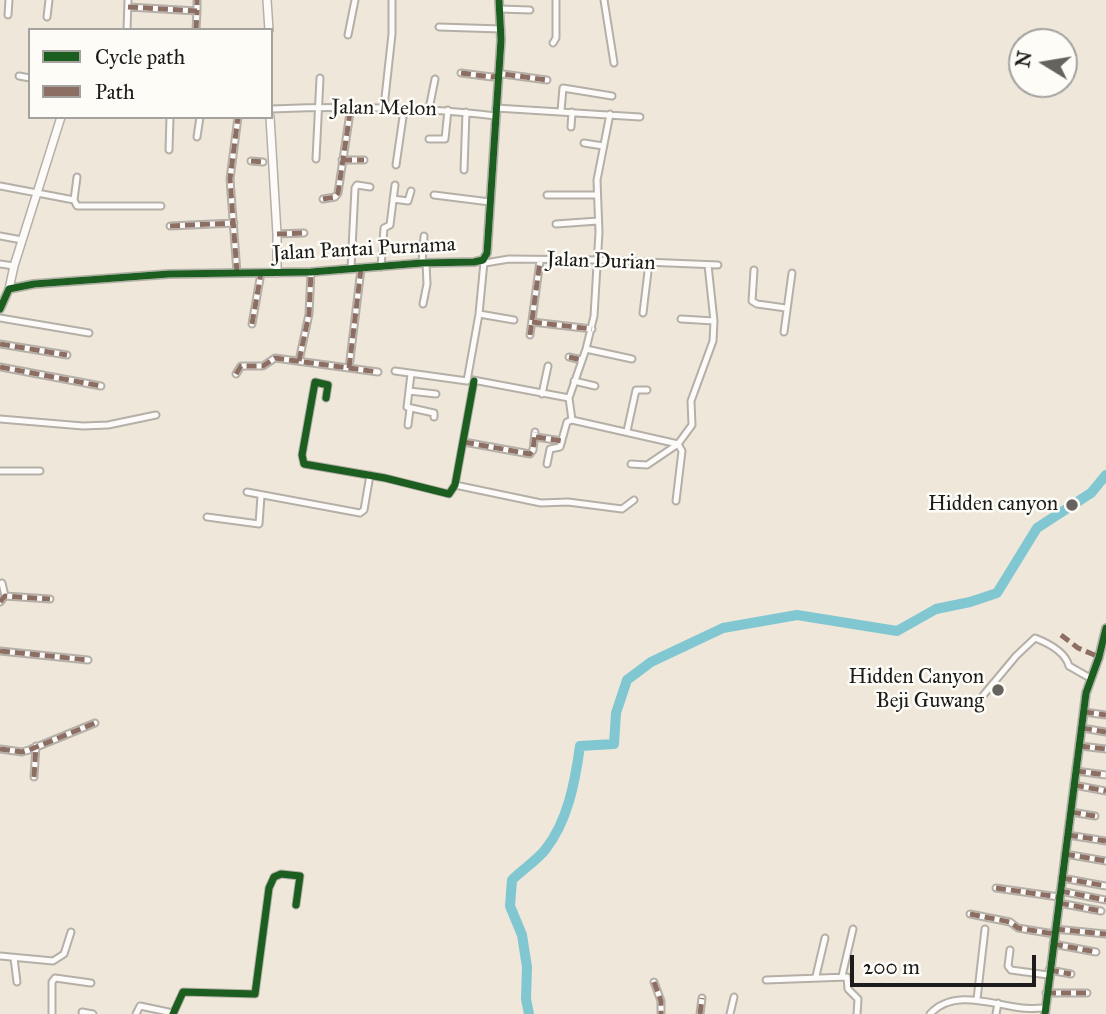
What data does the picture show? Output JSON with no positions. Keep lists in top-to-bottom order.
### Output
{
  "streets": {
    "street": ["Jalan Melon", "Jalan Pantai Purnama", "Jalan Durian"]
  },
  "crossings": [
    ["Jalan Melon", "Jalan Pantai Purnama"],
    ["Jalan Pantai Purnama", "Jalan Durian"]
  ],
  "places": ["Hidden canyon", "Hidden Canyon Beji Guwang"],
  "legend": ["Cycle path", "Path"],
  "scale_bar": "200 m",
  "north": "left"
}
